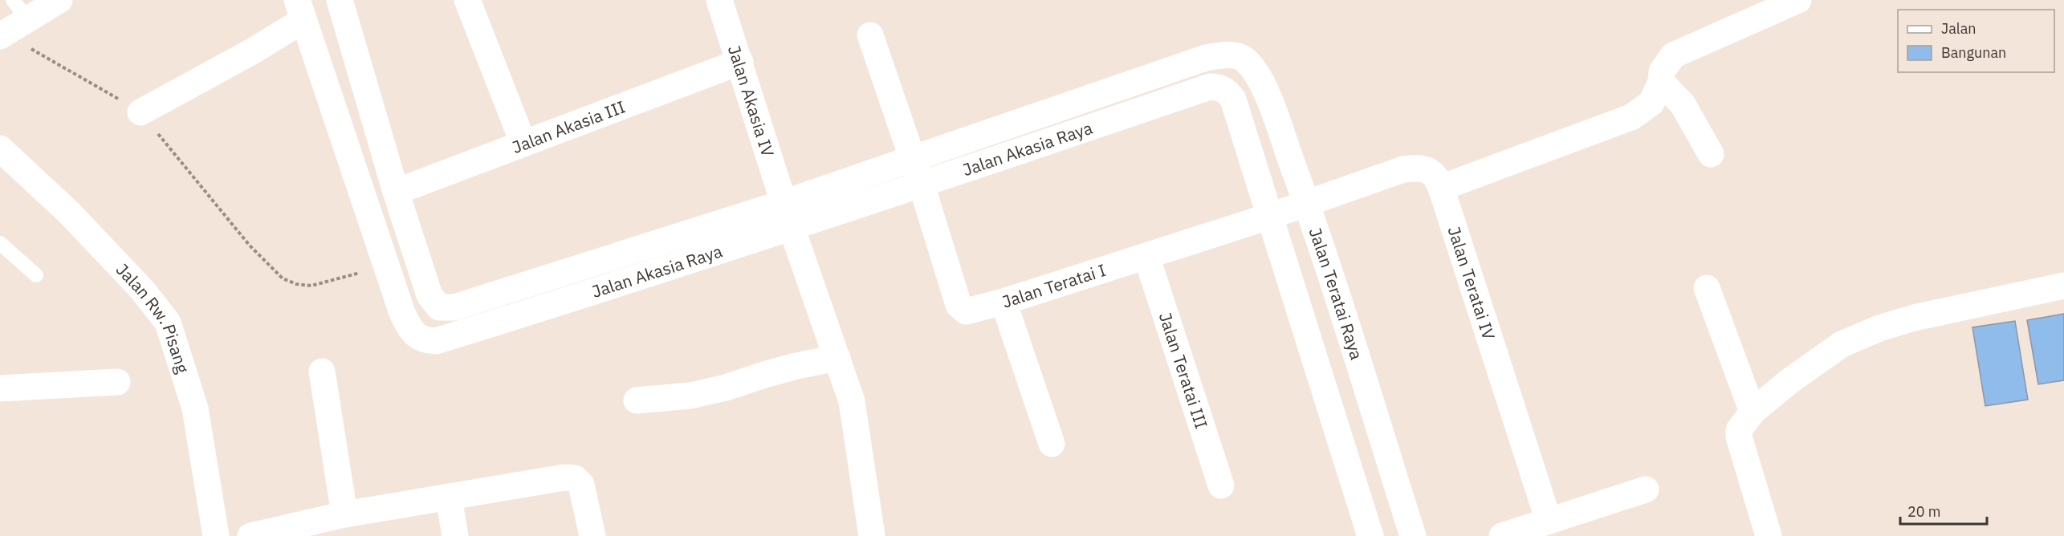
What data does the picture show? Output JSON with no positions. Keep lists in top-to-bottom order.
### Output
{
  "streets": {
    "street": [
      "Jalan Akasia IV",
      "Jalan Akasia III",
      "Jalan Akasia Raya",
      "Jalan Teratai IV",
      "Jalan Teratai I",
      "Jalan Teratai Raya",
      "Jalan Rw. Pisang",
      "Jalan Teratai III"
    ]
  },
  "crossings": [
    ["Jalan Akasia IV", "Jalan Akasia III"],
    ["Jalan Akasia IV", "Jalan Akasia Raya"],
    ["Jalan Akasia III", "Jalan Akasia Raya"],
    ["Jalan Akasia Raya", "Jalan Teratai I"],
    ["Jalan Akasia Raya", "Jalan Teratai Raya"],
    ["Jalan Teratai IV", "Jalan Teratai I"],
    ["Jalan Teratai IV", "Jalan Teratai Raya"],
    ["Jalan Teratai I", "Jalan Teratai Raya"],
    ["Jalan Teratai I", "Jalan Teratai III"]
  ],
  "legend": ["Jalan", "Bangunan"],
  "scale_bar": "20 m"
}
